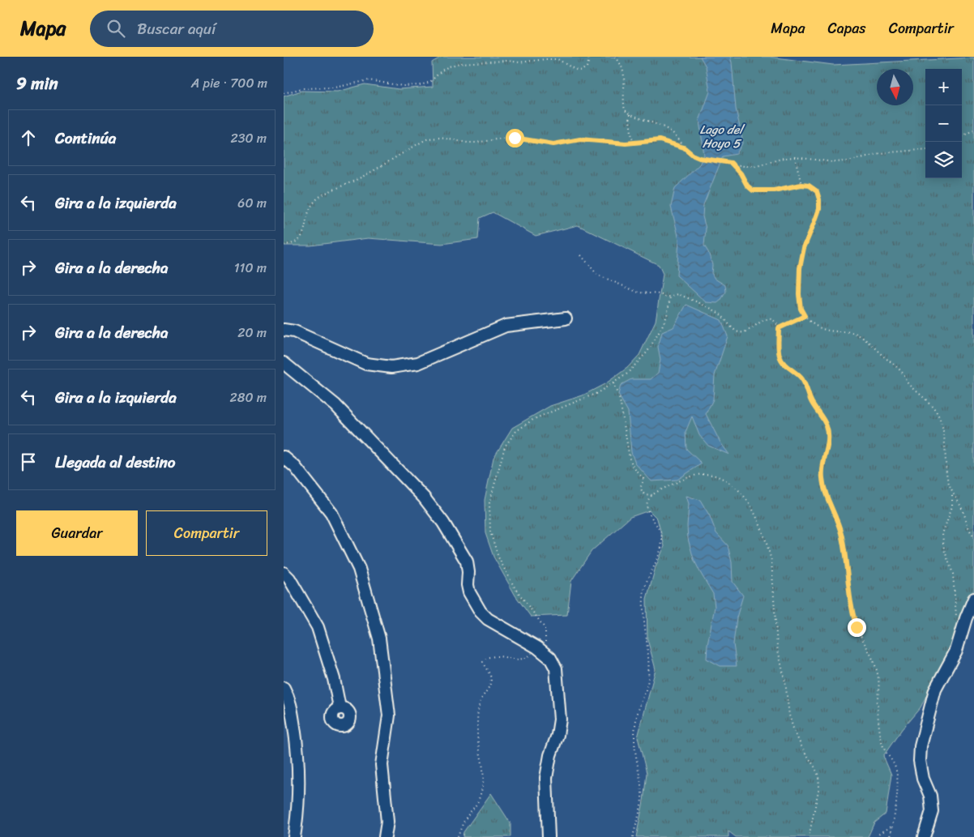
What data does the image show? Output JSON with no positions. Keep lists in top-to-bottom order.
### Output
{
  "water": ["Lago del Hoyo 5"],
  "north": "bottom",
  "page": {
    "header": "Mapa",
    "search": "Buscar aquí",
    "nav": ["Mapa", "Capas", "Compartir"],
    "heading": ["9 min", "A pie · 700 m"],
    "map_buttons": ["+", "−"],
    "list": [
      ["Continúa", "230 m"],
      ["Gira a la izquierda", "60 m"],
      ["Gira a la derecha", "110 m"],
      ["Gira a la derecha", "20 m"],
      ["Gira a la izquierda", "280 m"],
      "Llegada al destino"
    ],
    "buttons": ["Guardar", "Compartir"]
  }
}
